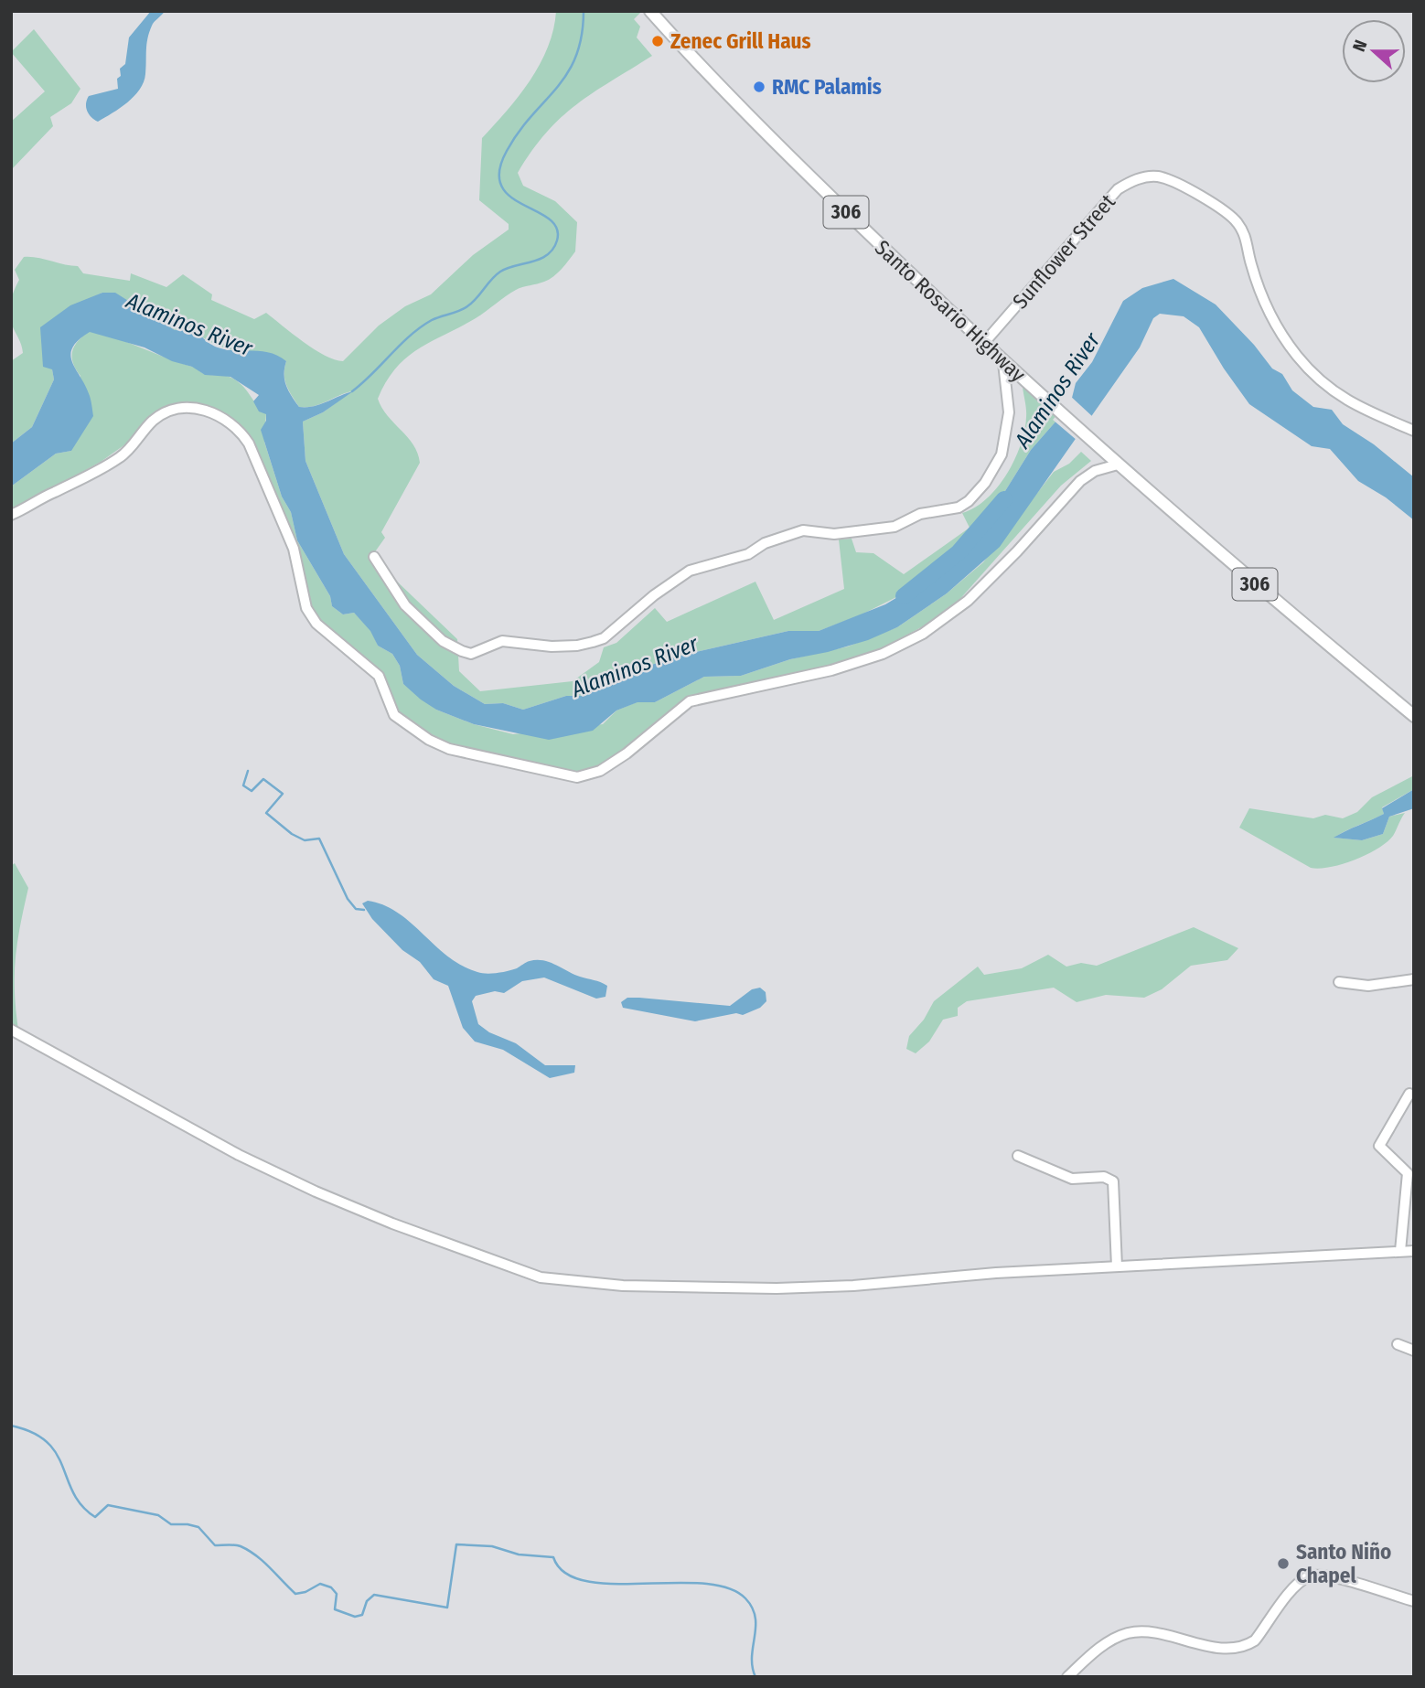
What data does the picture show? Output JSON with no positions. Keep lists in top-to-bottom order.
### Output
{
  "streets": {
    "main road": ["306", "Santo Rosario Highway"],
    "street": ["Sunflower Street"]
  },
  "crossings": [
    ["Sunflower Street", "Santo Rosario Highway"]
  ],
  "water": ["Alaminos River"],
  "places": ["Zenec Grill Haus", "RMC Palamis", "Santo Niño Chapel"],
  "north": "left"
}
